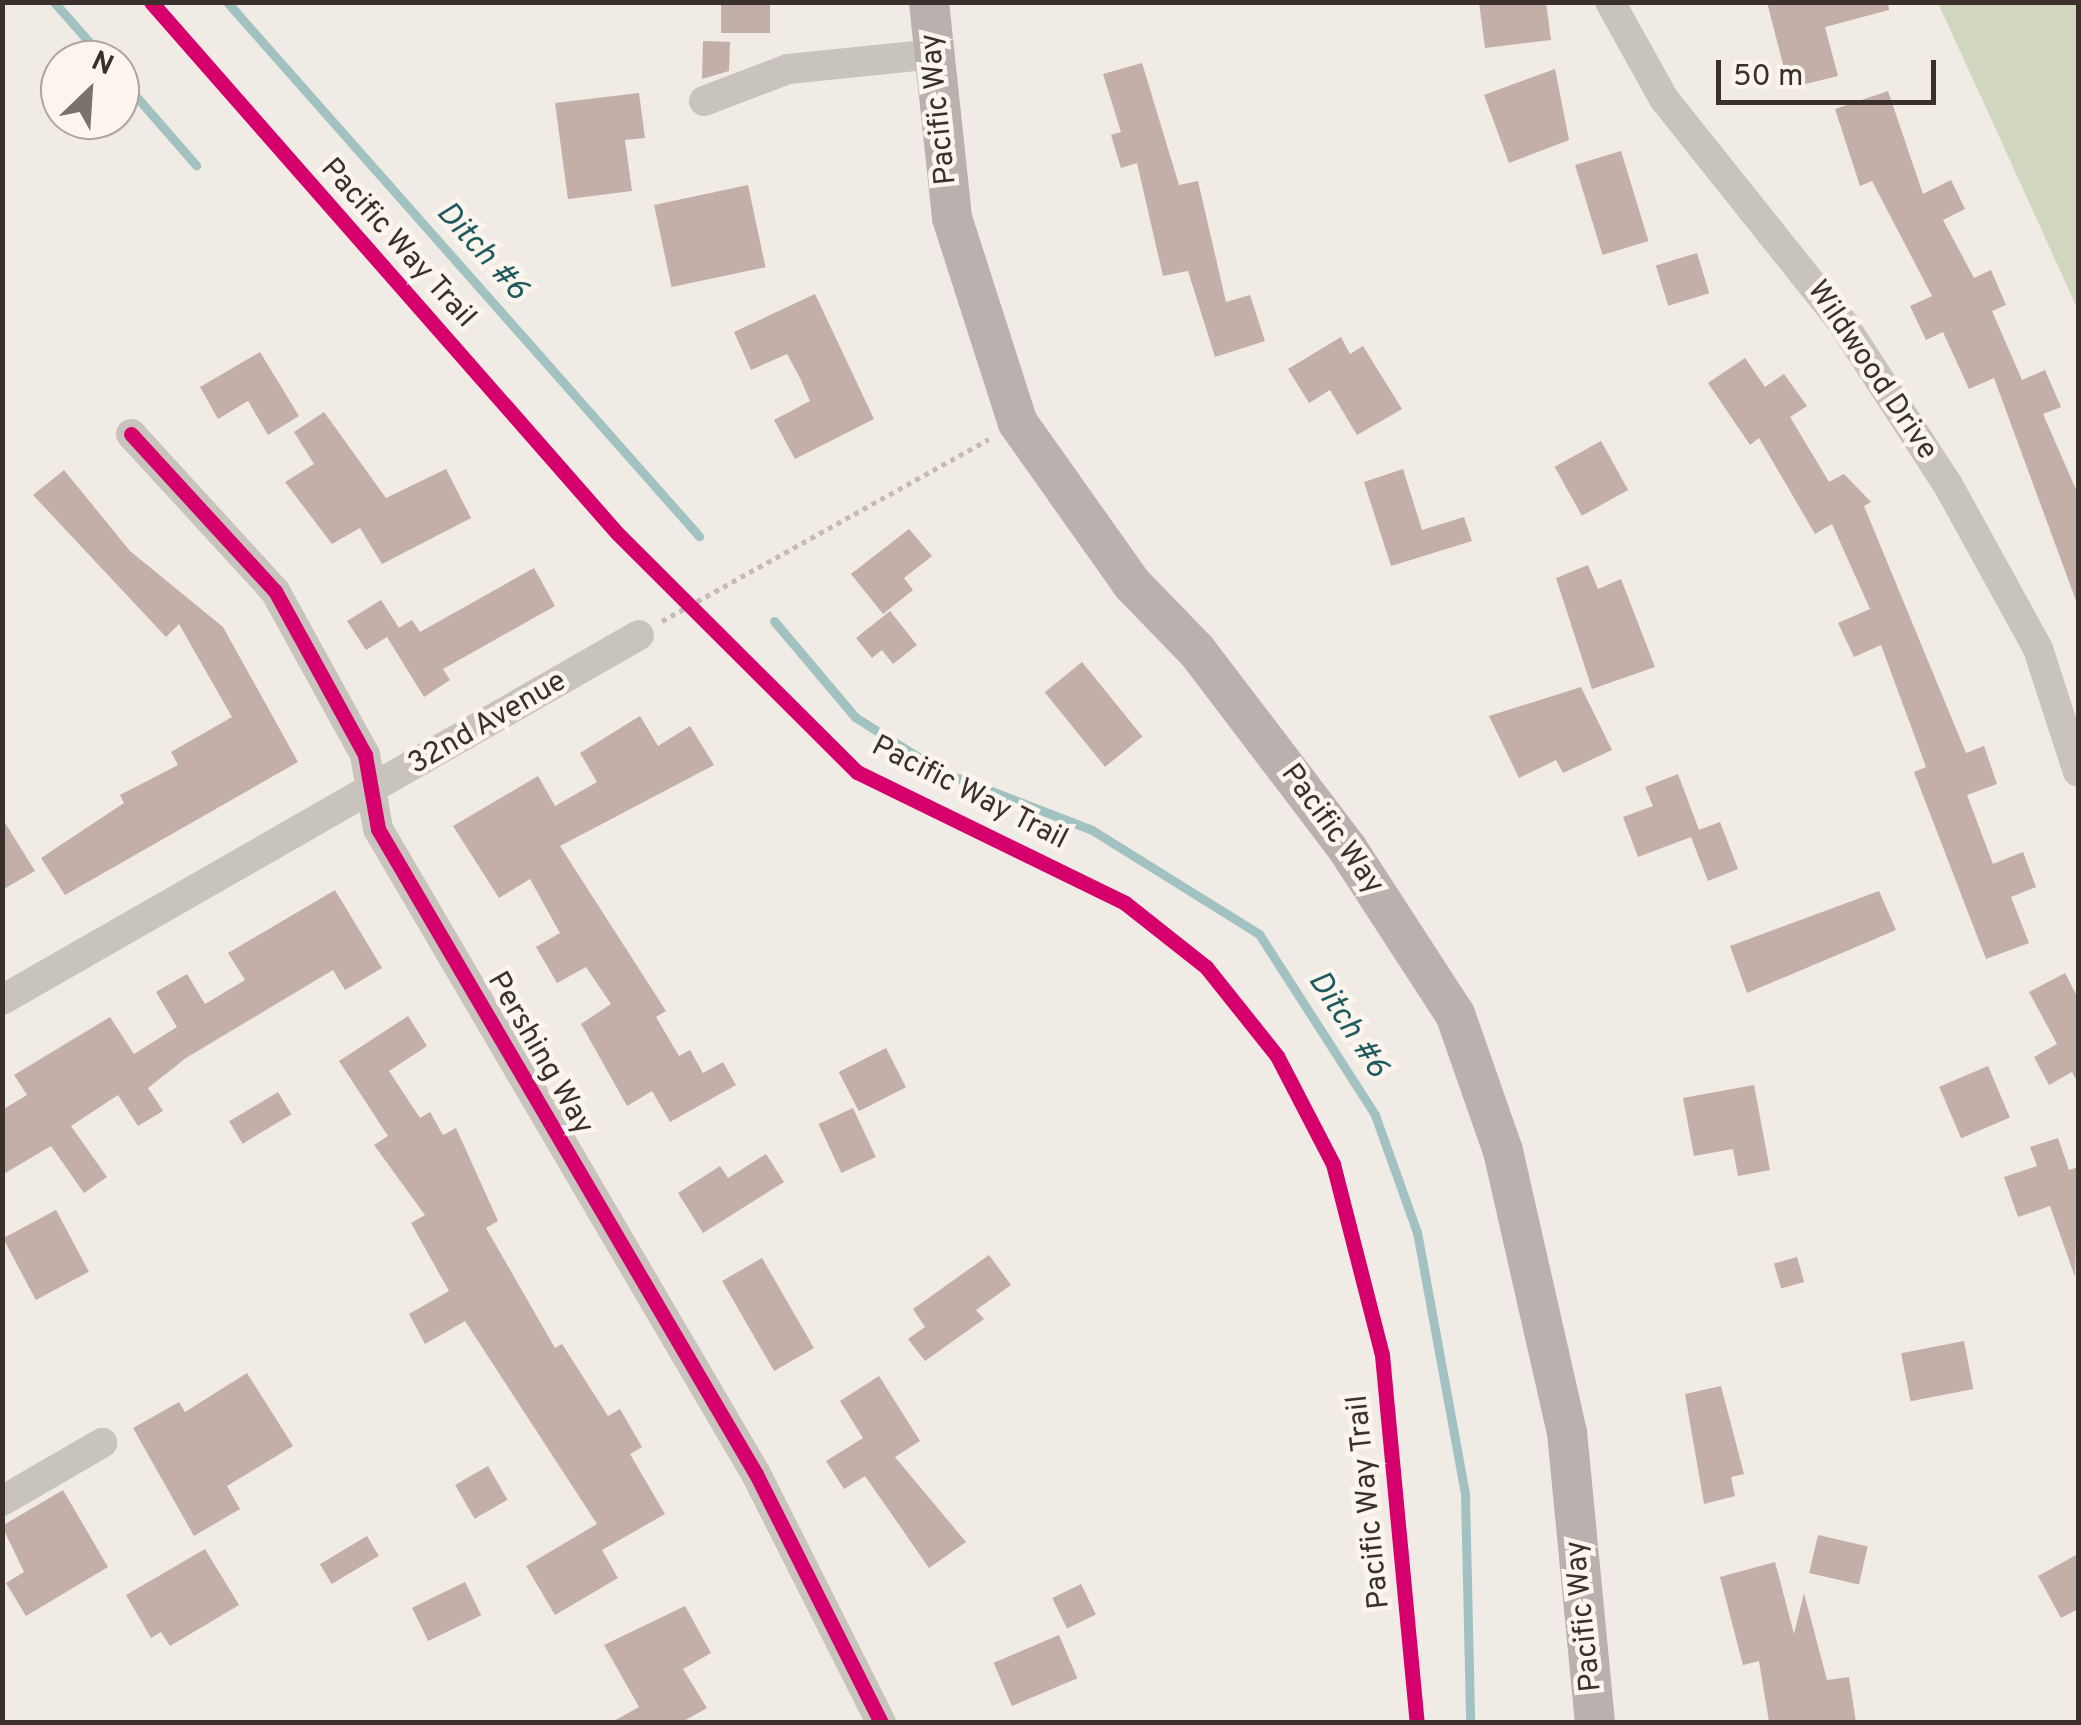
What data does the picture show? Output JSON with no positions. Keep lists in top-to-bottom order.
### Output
{
  "streets": {
    "main road": ["Pacific Way"],
    "street": ["Wildwood Drive", "32nd Avenue", "Pershing Way"],
    "cycle path": ["Pacific Way Trail"]
  },
  "crossings": [
    ["32nd Avenue", "Pershing Way"]
  ],
  "water": ["Ditch #6"],
  "scale_bar": "50 m",
  "north": "top right"
}
